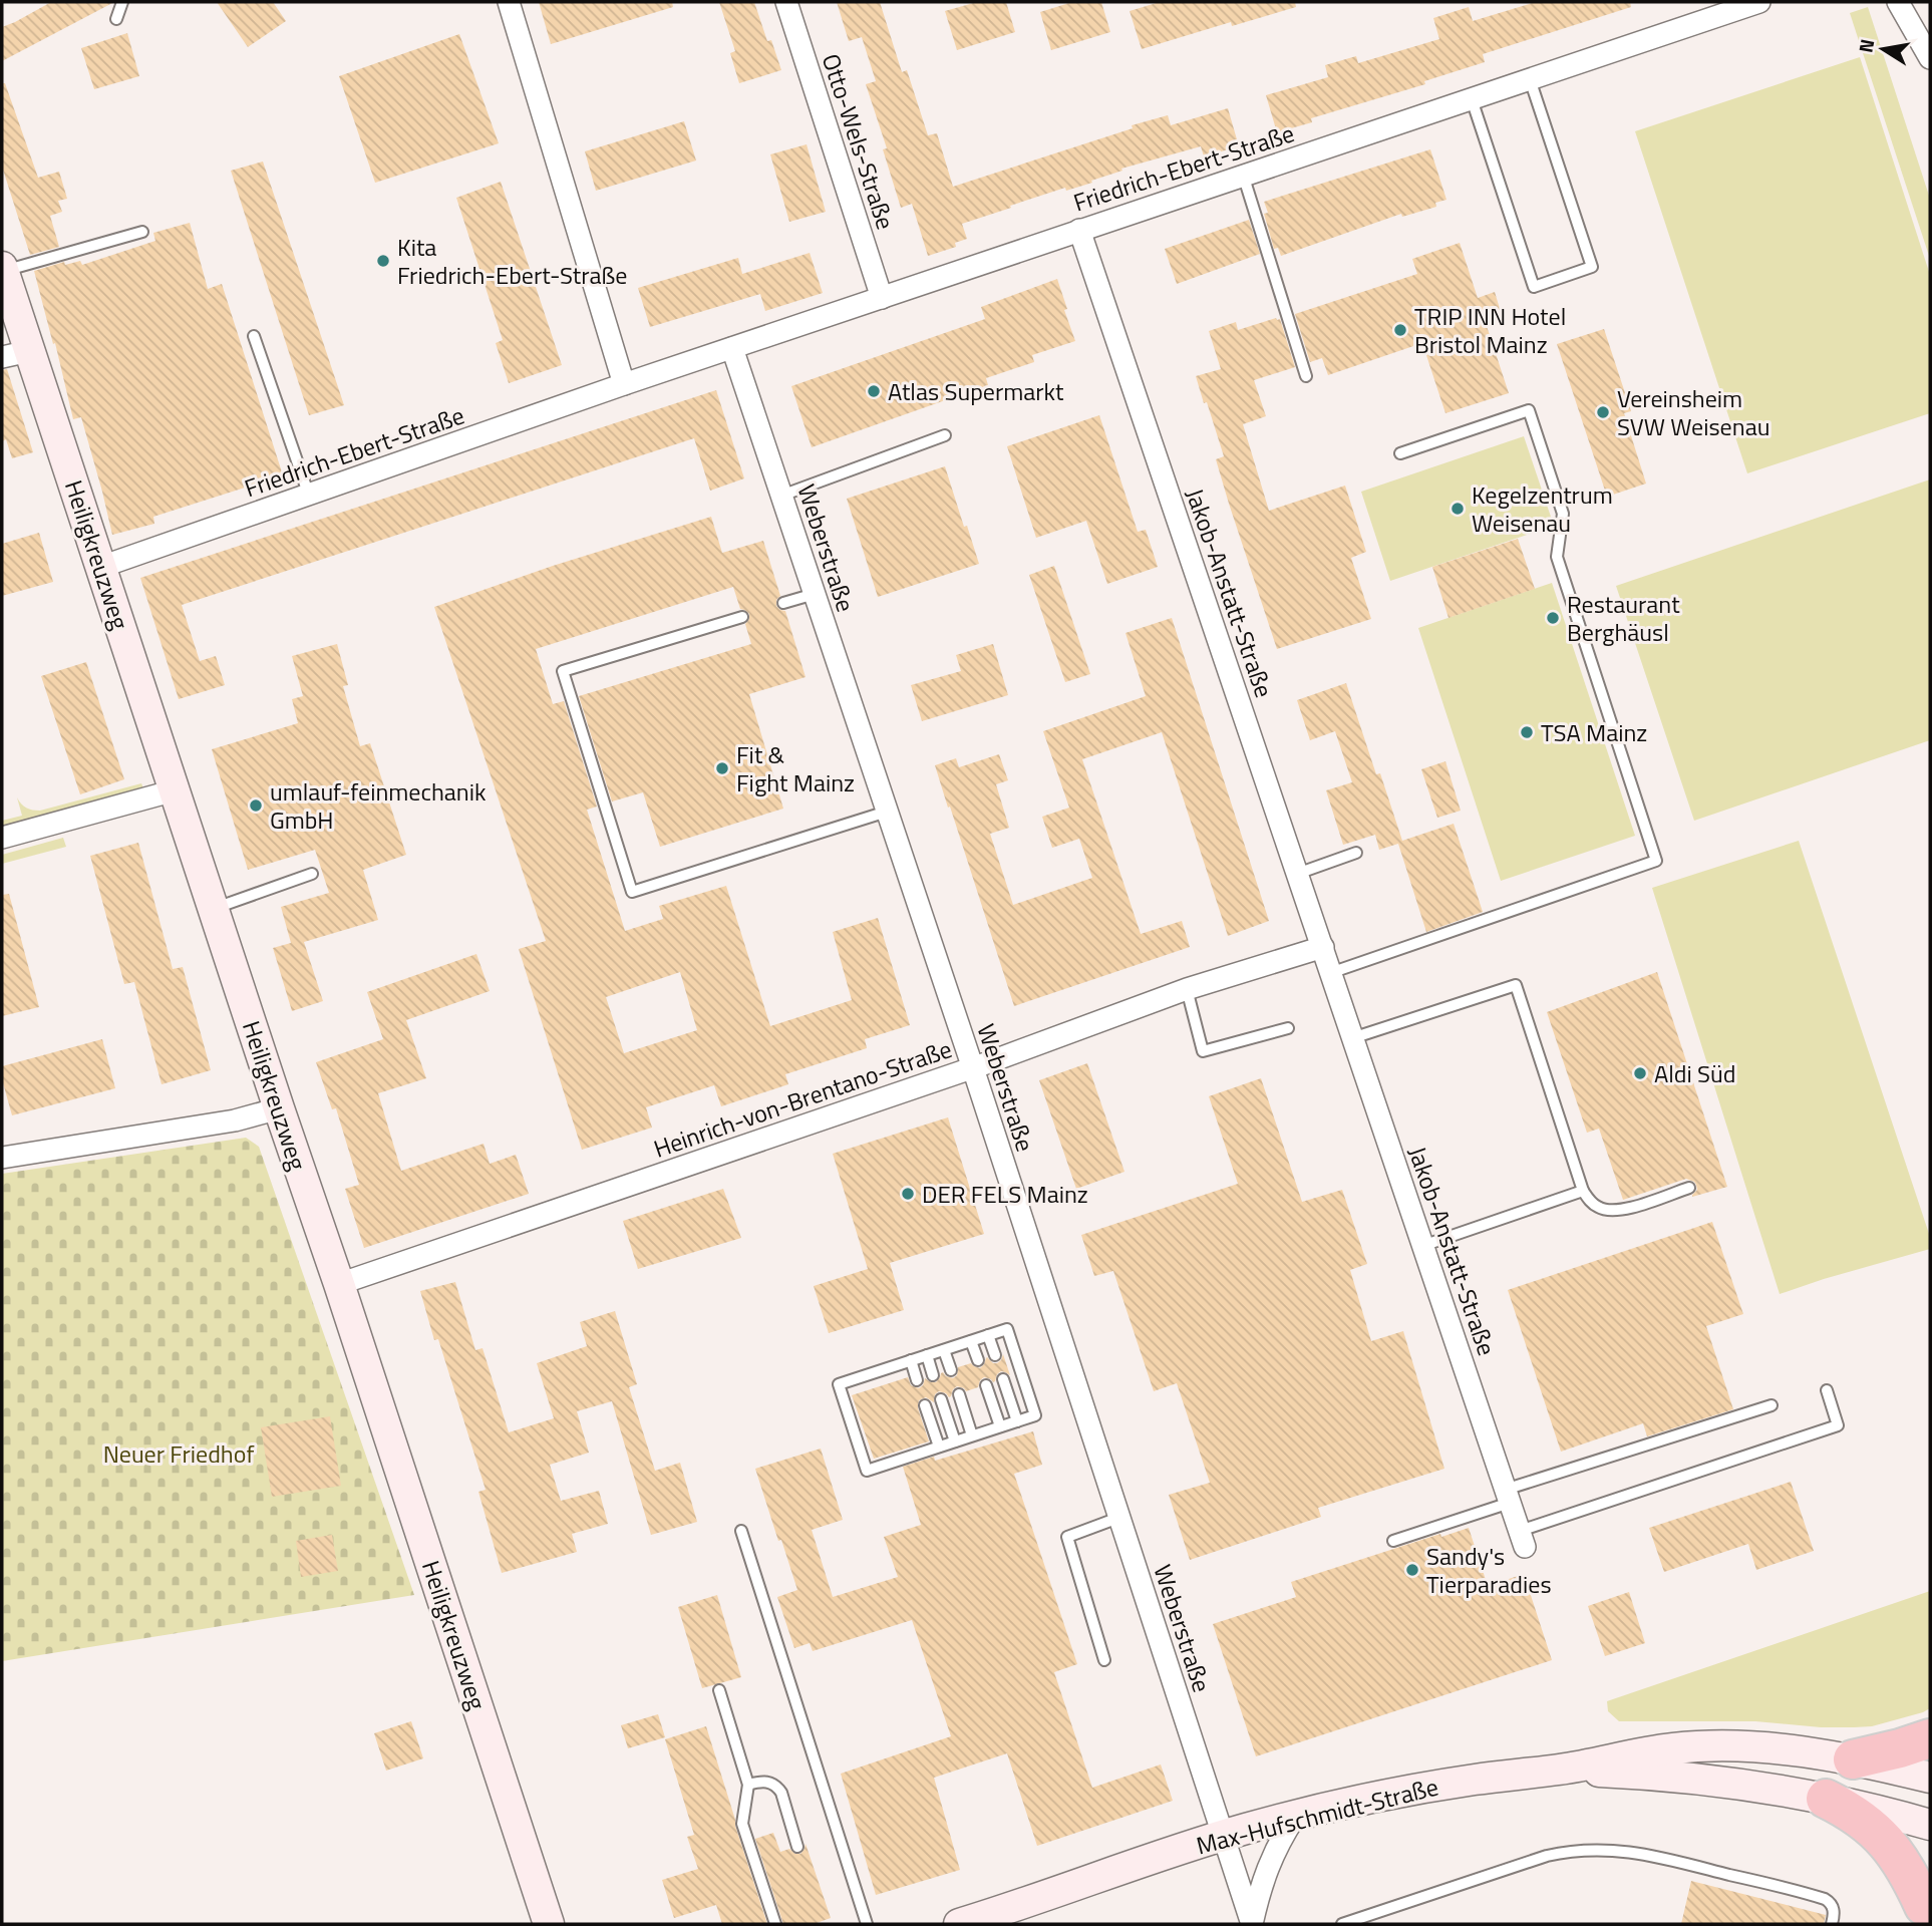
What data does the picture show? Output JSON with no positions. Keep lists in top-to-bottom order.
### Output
{
  "streets": {
    "street": [
      "Otto-Wels-Straße",
      "Friedrich-Ebert-Straße",
      "Weberstraße",
      "Heiligkreuzweg",
      "Jakob-Anstatt-Straße",
      "Heinrich-von-Brentano-Straße",
      "Max-Hufschmidt-Straße"
    ]
  },
  "crossings": [
    ["Otto-Wels-Straße", "Friedrich-Ebert-Straße"],
    ["Friedrich-Ebert-Straße", "Weberstraße"],
    ["Friedrich-Ebert-Straße", "Heiligkreuzweg"],
    ["Friedrich-Ebert-Straße", "Jakob-Anstatt-Straße"],
    ["Weberstraße", "Heinrich-von-Brentano-Straße"],
    ["Weberstraße", "Max-Hufschmidt-Straße"],
    ["Heiligkreuzweg", "Heinrich-von-Brentano-Straße"],
    ["Jakob-Anstatt-Straße", "Heinrich-von-Brentano-Straße"]
  ],
  "parks": ["Neuer Friedhof"],
  "places": [
    "Kita Friedrich-Ebert-Straße",
    "TRIP INN Hotel Bristol Mainz",
    "Atlas Supermarkt",
    "Vereinsheim SVW Weisenau",
    "Kegelzentrum Weisenau",
    "Restaurant Berghäusl",
    "TSA Mainz",
    "Fit & Fight Mainz",
    "umlauf-feinmechanik GmbH",
    "Aldi Süd",
    "DER FELS Mainz",
    "Sandy's Tierparadies"
  ],
  "north": "left"
}
